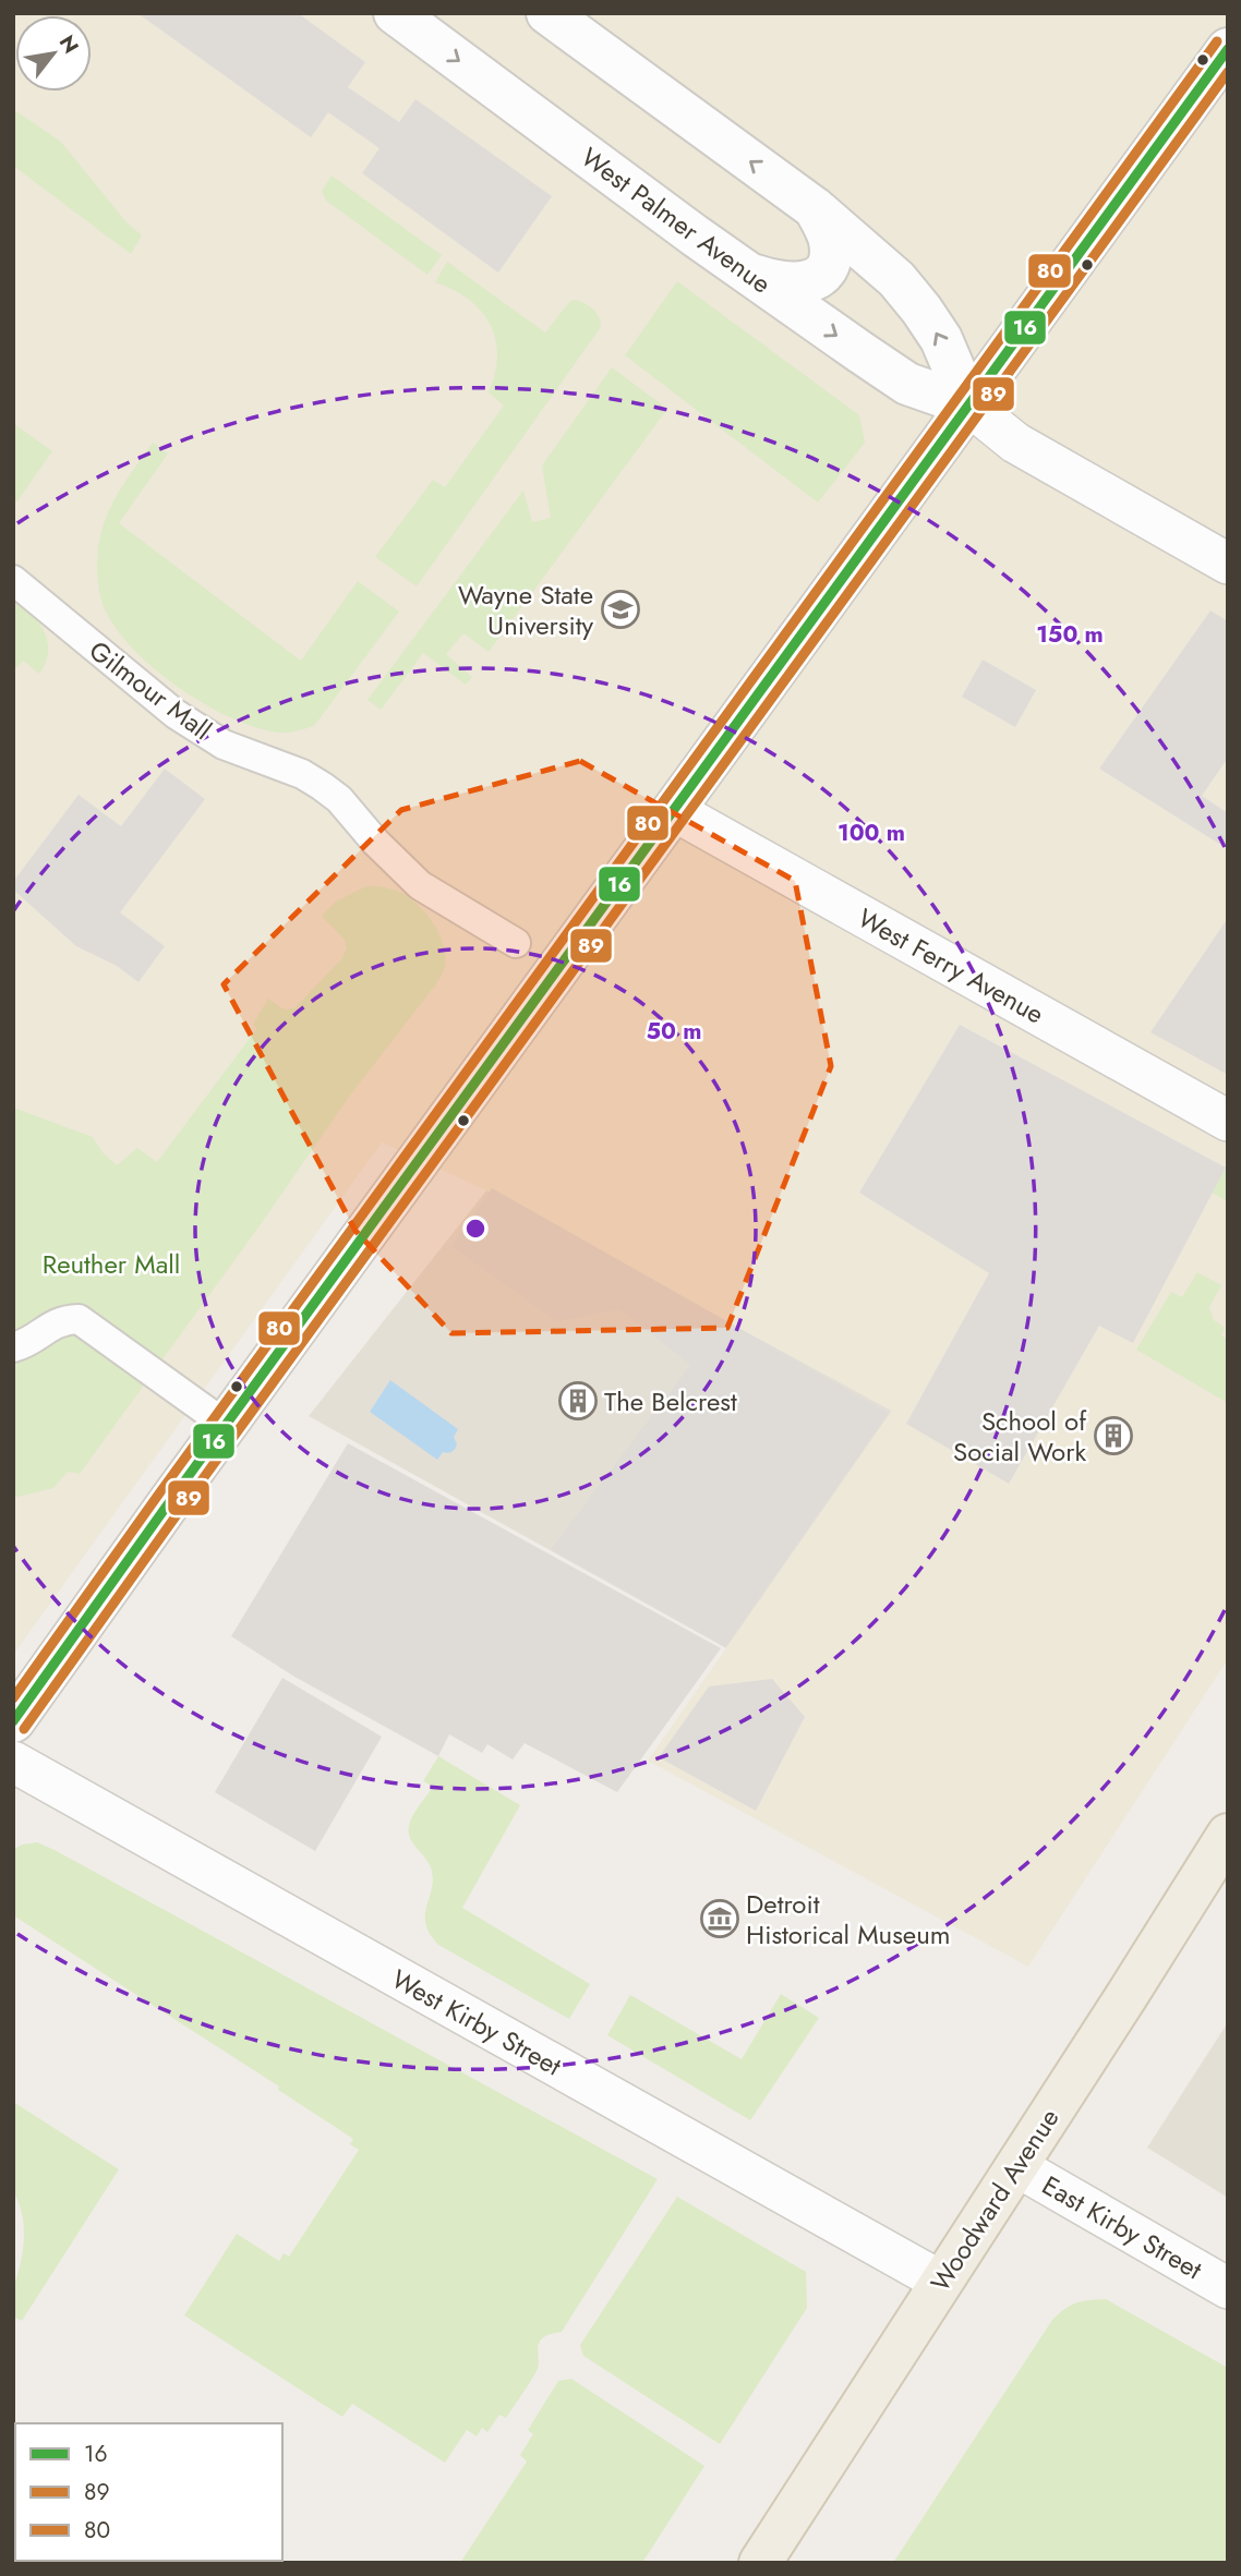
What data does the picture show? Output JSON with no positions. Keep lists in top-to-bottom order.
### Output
{
  "streets": {
    "main road": ["Woodward Avenue"],
    "street": [
      "West Palmer Avenue",
      "Gilmour Mall",
      "West Ferry Avenue",
      "West Kirby Street",
      "East Kirby Street"
    ]
  },
  "crossings": [
    ["West Kirby Street", "Woodward Avenue"],
    ["Woodward Avenue", "East Kirby Street"]
  ],
  "parks": ["Reuther Mall"],
  "places": {
    "school or university": ["Wayne State University"],
    "building": ["The Belcrest", "School of Social Work"],
    "museum": ["Detroit Historical Museum"]
  },
  "lines": ["transit line 80", "transit line 16", "transit line 89"],
  "legend": ["16", "89", "80"],
  "north": "top right",
  "rings": ["150 m", "100 m", "50 m"]
}
